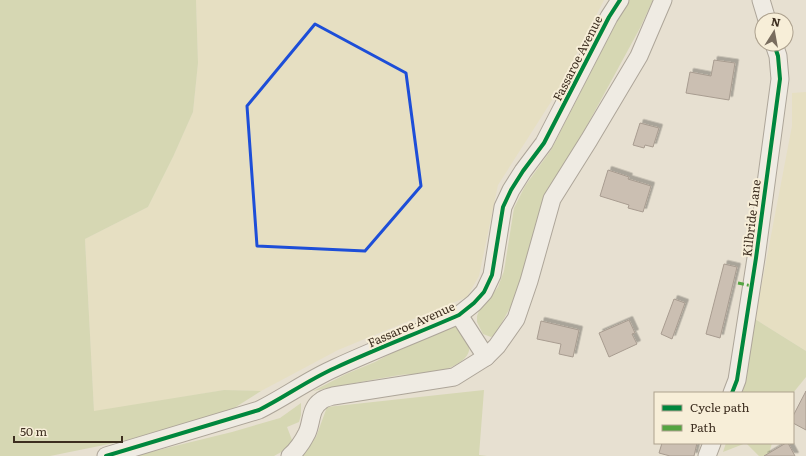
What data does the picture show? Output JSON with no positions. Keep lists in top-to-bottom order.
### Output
{
  "streets": {
    "street": ["Fassaroe Avenue", "Kilbride Lane"]
  },
  "legend": ["Cycle path", "Path"],
  "scale_bar": "50 m",
  "north": "top"
}
